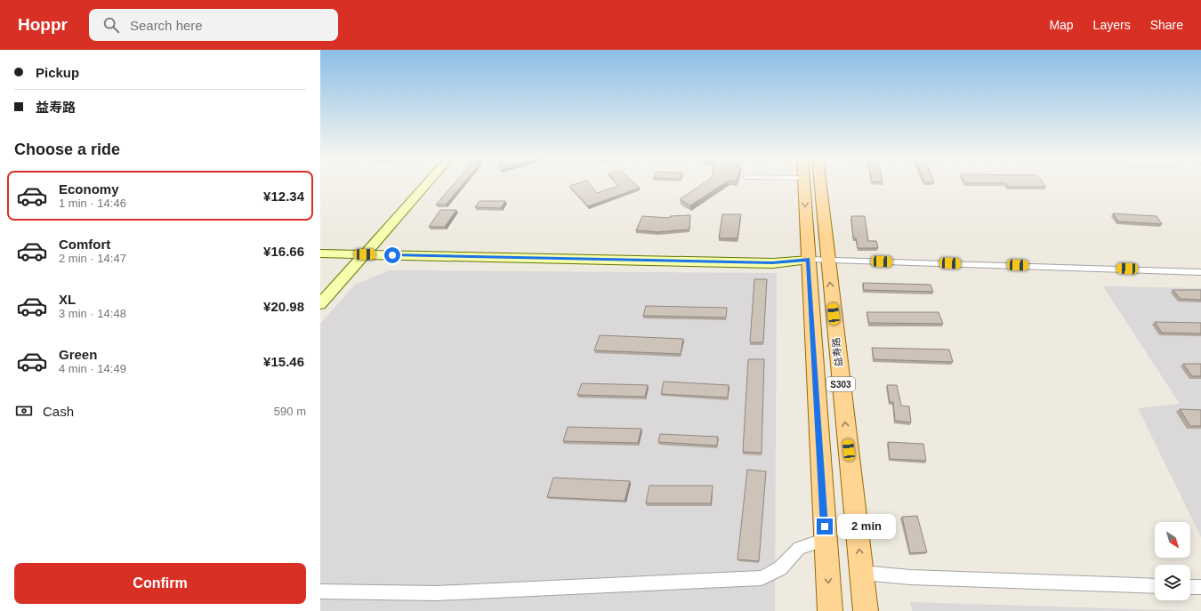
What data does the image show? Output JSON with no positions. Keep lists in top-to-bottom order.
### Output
{
  "streets": {
    "main road": ["益寿路", "S303"]
  },
  "north": "bottom right",
  "page": {
    "header": "Hoppr",
    "search": "Search here",
    "nav": ["Map", "Layers", "Share"],
    "banner": ["Pickup", "益寿路"],
    "heading": "Choose a ride",
    "list": [
      {
        "name": "Economy",
        "note": "1 min · 14:46",
        "value": "¥12.34"
      },
      {
        "name": "Comfort",
        "note": "2 min · 14:47",
        "value": "¥16.66"
      },
      {
        "name": "XL",
        "note": "3 min · 14:48",
        "value": "¥20.98"
      },
      {
        "name": "Green",
        "note": "4 min · 14:49",
        "value": "¥15.46"
      }
    ],
    "pay": ["Cash", "590 m"],
    "bubble": "2 min",
    "buttons": "Confirm"
  }
}
